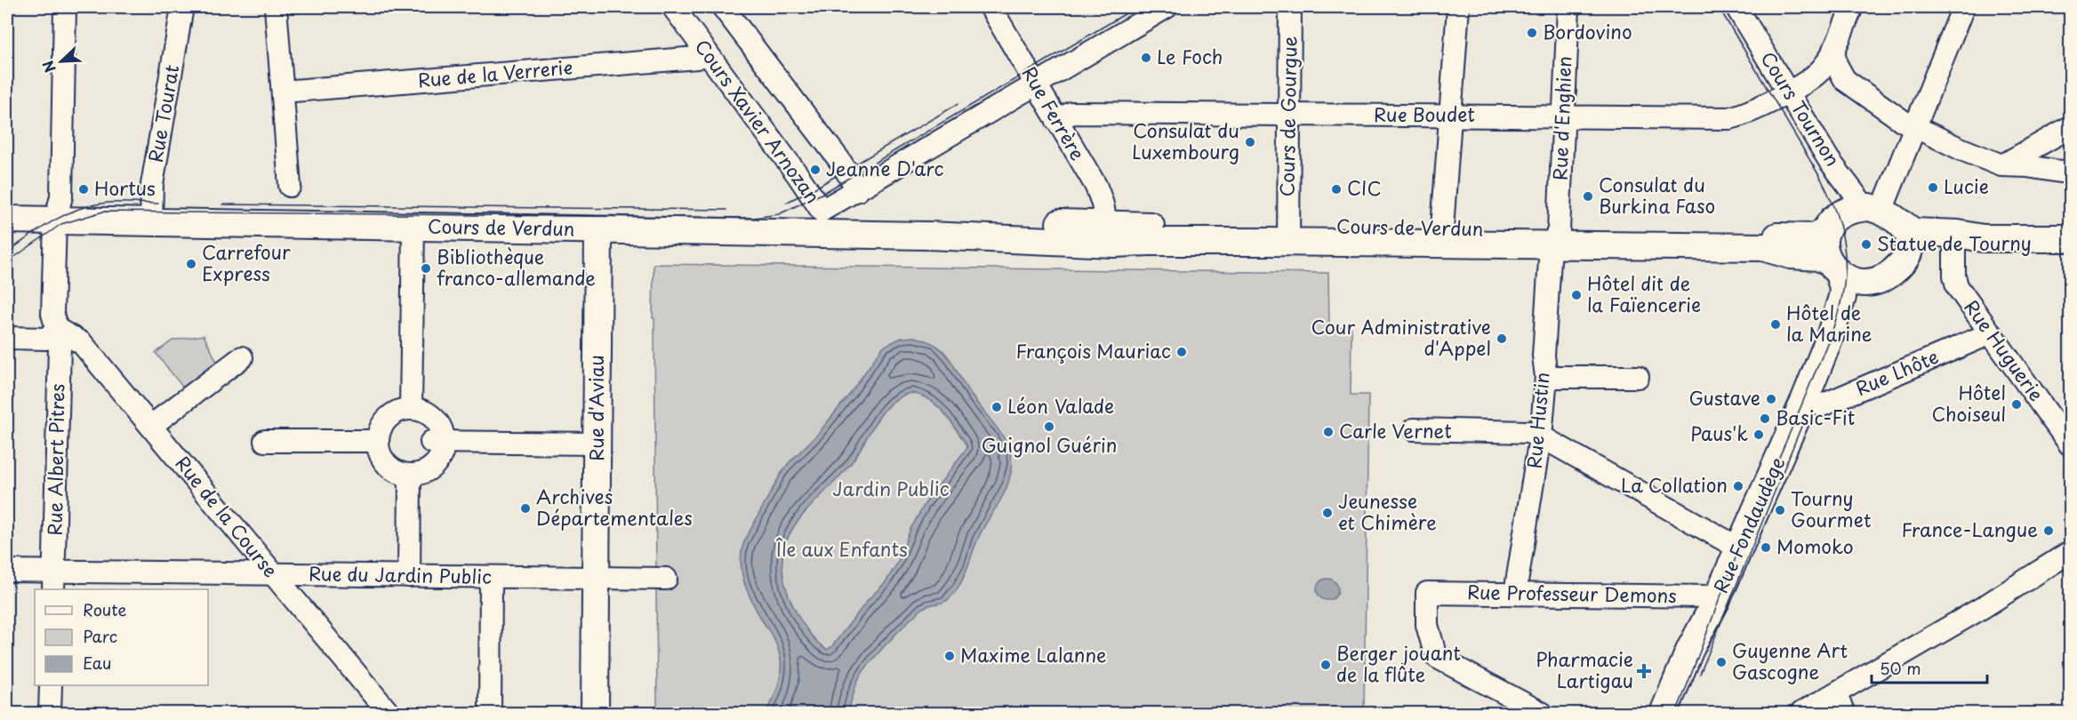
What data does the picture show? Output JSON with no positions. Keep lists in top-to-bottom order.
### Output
{
  "streets": {
    "main road": ["Cours de Verdun", "Rue d'Aviau", "Rue Fondaudège"],
    "street": [
      "Rue de la Verrerie",
      "Cours Tournon",
      "Rue Tourat",
      "Rue Ferrère",
      "Rue Boudet",
      "Cours de Gourgue",
      "Rue d'Enghien",
      "Cours Xavier Arnozan",
      "Rue Huguerie",
      "Rue Lhôte",
      "Rue Hustin",
      "Rue Albert Pitres",
      "Rue de la Course",
      "Rue du Jardin Public",
      "Rue Professeur Demons"
    ]
  },
  "crossings": [
    ["Rue de la Verrerie", "Cours Xavier Arnozan"],
    ["Cours Tournon", "Rue Boudet"],
    ["Cours Tournon", "Cours de Verdun"],
    ["Cours Tournon", "Rue Fondaudège"],
    ["Rue Tourat", "Cours de Verdun"],
    ["Rue Ferrère", "Rue Boudet"],
    ["Rue Ferrère", "Cours de Verdun"],
    ["Rue Boudet", "Cours de Gourgue"],
    ["Rue Boudet", "Rue d'Enghien"],
    ["Cours de Gourgue", "Cours de Verdun"],
    ["Rue d'Enghien", "Cours de Verdun"],
    ["Rue d'Enghien", "Rue Hustin"],
    ["Cours Xavier Arnozan", "Cours de Verdun"],
    ["Cours de Verdun", "Rue d'Aviau"],
    ["Cours de Verdun", "Rue Hustin"],
    ["Cours de Verdun", "Rue Albert Pitres"],
    ["Cours de Verdun", "Rue Fondaudège"],
    ["Rue Huguerie", "Rue Lhôte"],
    ["Rue Lhôte", "Rue Fondaudège"],
    ["Rue d'Aviau", "Rue du Jardin Public"],
    ["Rue Hustin", "Rue Professeur Demons"],
    ["Rue Albert Pitres", "Rue de la Course"],
    ["Rue Albert Pitres", "Rue du Jardin Public"],
    ["Rue de la Course", "Rue du Jardin Public"],
    ["Rue Fondaudège", "Rue Professeur Demons"]
  ],
  "parks": ["Jardin Public", "Île aux Enfants"],
  "places": {
    "other": [
      "Bordovino",
      "Le Foch",
      "Consulat du Luxembourg",
      "Jeanne D'arc",
      "Lucie",
      "Hortus",
      "CIC",
      "Consulat du Burkina Faso",
      "Statue de Tourny",
      "Carrefour Express",
      "Bibliothèque franco-allemande",
      "Hôtel dit de la Faïencerie",
      "Hôtel de la Marine",
      "Cour Administrative d'Appel",
      "François Mauriac",
      "Gustave",
      "Hôtel Choiseul",
      "Léon Valade",
      "Basic-Fit",
      "Guignol Guérin",
      "Carle Vernet",
      "Paus'k",
      "La Collation",
      "Archives Départementales",
      "Tourny Gourmet",
      "Jeunesse et Chimère",
      "France-Langue",
      "Momoko",
      "Maxime Lalanne",
      "Guyenne Art Gascogne",
      "Berger jouant de la flûte"
    ],
    "health": ["Pharmacie Lartigau"]
  },
  "legend": ["Route", "Parc", "Eau"],
  "scale_bar": "50 m",
  "north": "bottom left"
}
